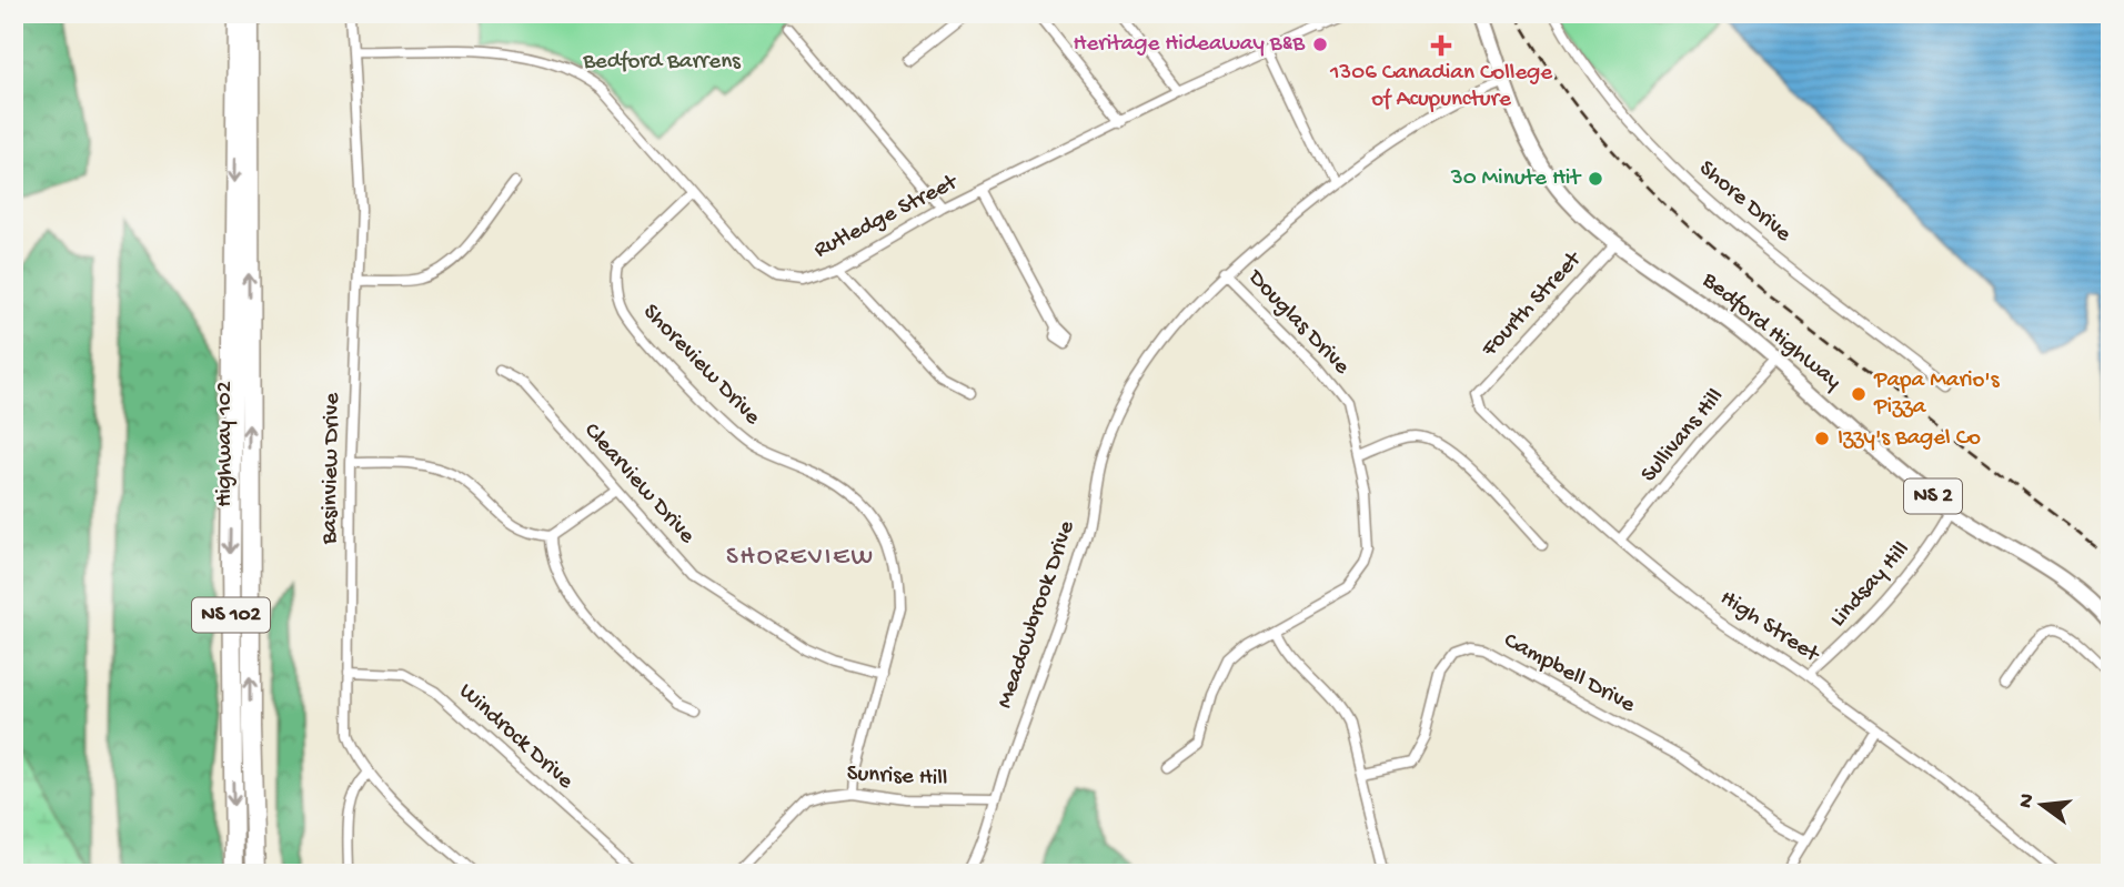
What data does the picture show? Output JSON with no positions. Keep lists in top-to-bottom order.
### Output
{
  "streets": {
    "highway": ["Highway 102", "NS 102"],
    "main road": ["Bedford Highway", "NS 2"],
    "street": [
      "Shore Drive",
      "Rutledge Street",
      "Fourth Street",
      "Douglas Drive",
      "Shoreview Drive",
      "Sullivans Hill",
      "Basinview Drive",
      "Clearview Drive",
      "Lindsay Hill",
      "Meadowbrook Drive",
      "High Street",
      "Campbell Drive",
      "Windrock Drive",
      "Sunrise Hill"
    ]
  },
  "crossings": [
    ["Rutledge Street", "Shoreview Drive"],
    ["Rutledge Street", "Basinview Drive"],
    ["Fourth Street", "Bedford Highway"],
    ["Fourth Street", "High Street"],
    ["Douglas Drive", "Meadowbrook Drive"],
    ["Bedford Highway", "Sullivans Hill"],
    ["Bedford Highway", "Lindsay Hill"],
    ["Bedford Highway", "Meadowbrook Drive"],
    ["Shoreview Drive", "Clearview Drive"],
    ["Shoreview Drive", "Sunrise Hill"],
    ["Sullivans Hill", "High Street"],
    ["Basinview Drive", "Windrock Drive"],
    ["Lindsay Hill", "High Street"],
    ["Meadowbrook Drive", "Sunrise Hill"]
  ],
  "districts": ["SHOREVIEW"],
  "parks": ["Bedford Barrens"],
  "places": {
    "other": [
      "Heritage Hideaway B&B",
      "30 Minute Hit",
      "Papa Mario's Pizza",
      "Izzy's Bagel Co"
    ],
    "health": ["1306 Canadian College of Acupuncture"]
  },
  "north": "left"
}
